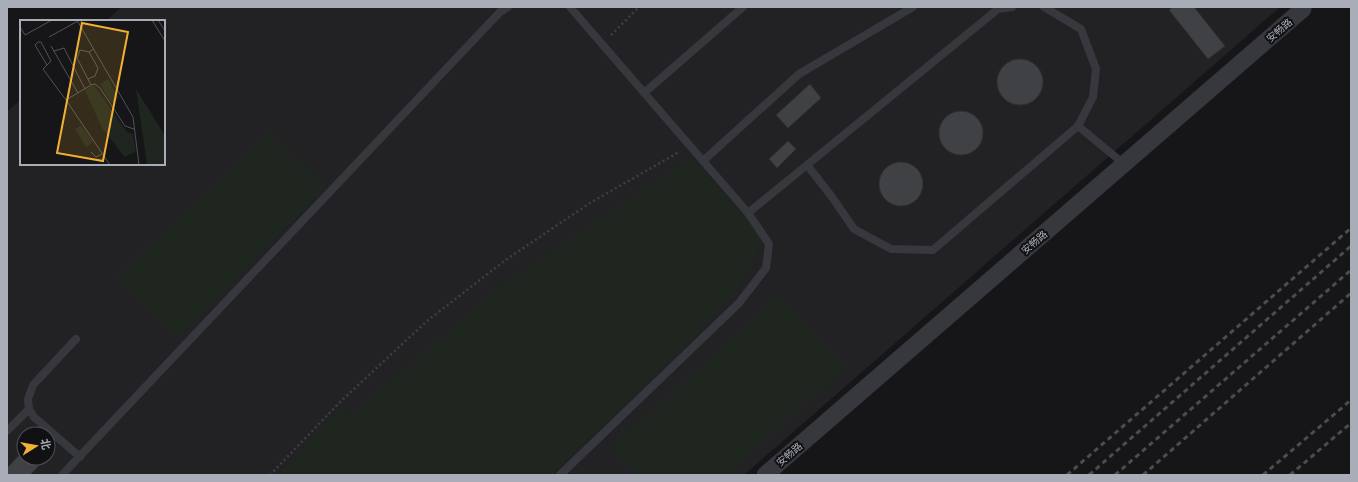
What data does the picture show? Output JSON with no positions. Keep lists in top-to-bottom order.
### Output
{
  "streets": {
    "street": ["安畅路"]
  },
  "north": "right"
}
